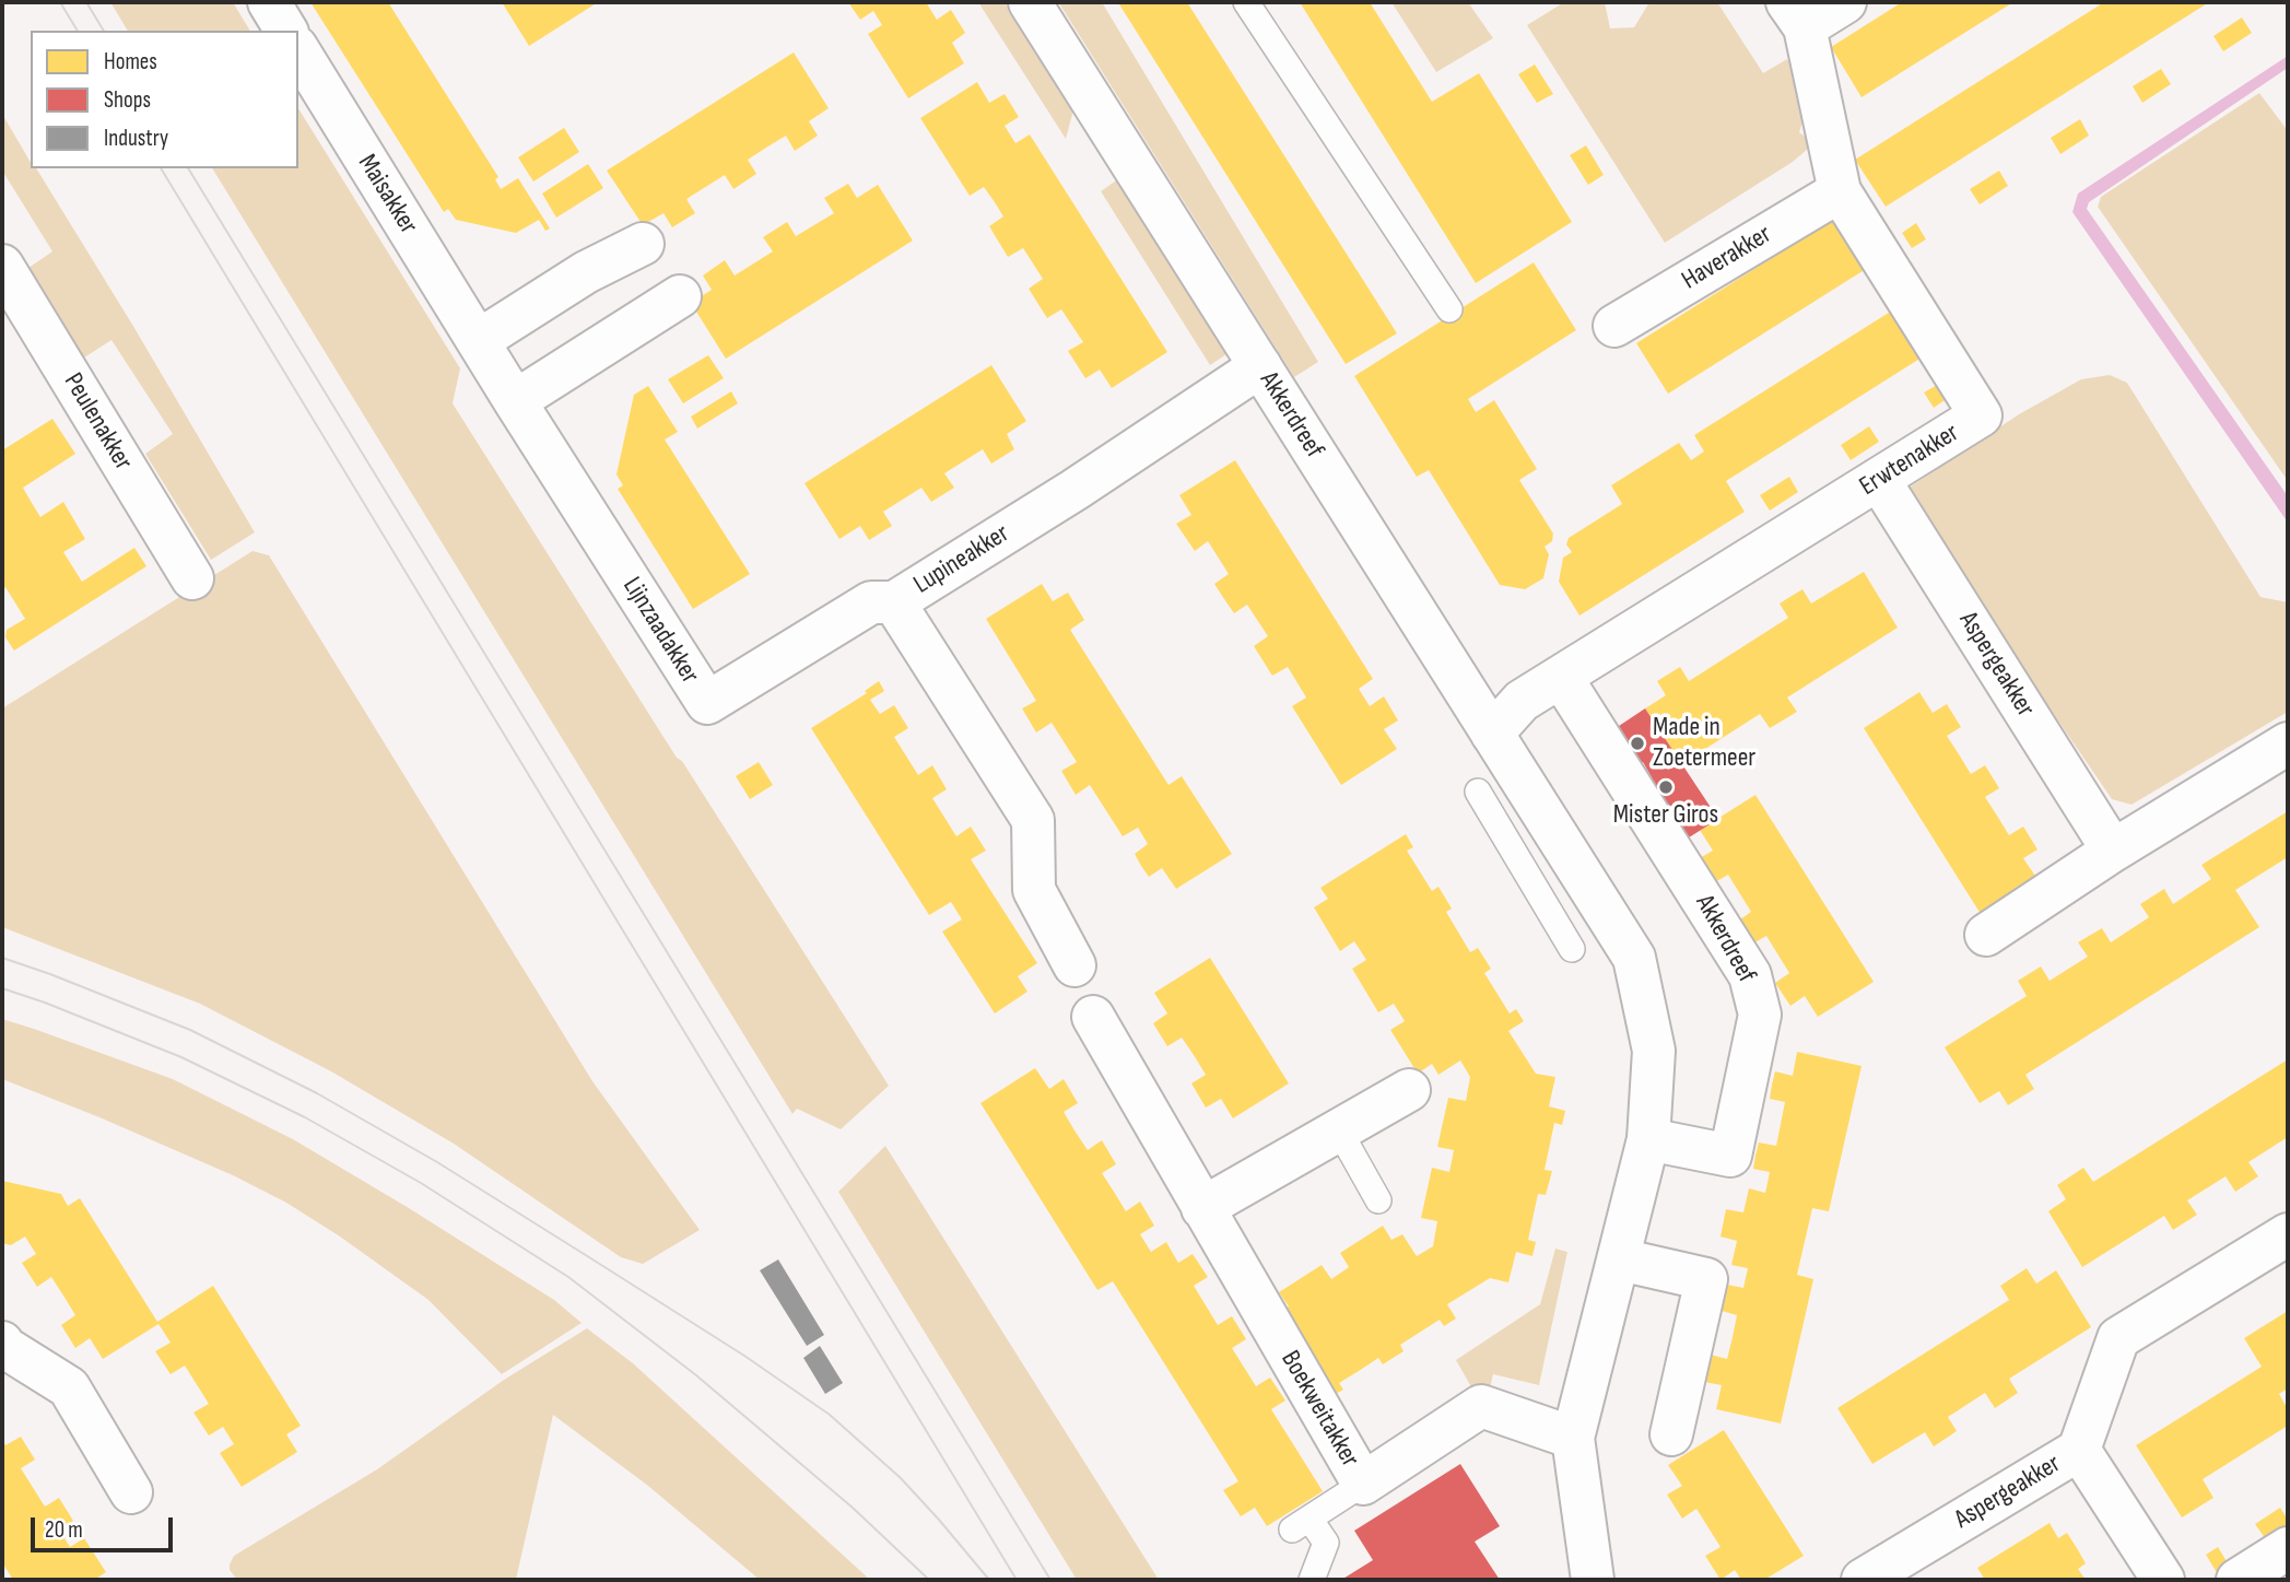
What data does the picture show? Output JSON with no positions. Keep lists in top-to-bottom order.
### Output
{
  "streets": {
    "street": [
      "Maisakker",
      "Haverakker",
      "Akkerdreef",
      "Peulenakker",
      "Erwtenakker",
      "Lupineakker",
      "Lijnzaadakker",
      "Aspergeakker",
      "Boekweitakker"
    ]
  },
  "crossings": [
    ["Maisakker", "Lijnzaadakker"],
    ["Haverakker", "Erwtenakker"],
    ["Akkerdreef", "Erwtenakker"],
    ["Akkerdreef", "Lupineakker"],
    ["Akkerdreef", "Boekweitakker"],
    ["Erwtenakker", "Aspergeakker"],
    ["Lupineakker", "Lijnzaadakker"]
  ],
  "places": ["Made in Zoetermeer", "Mister Giros"],
  "legend": ["Homes", "Shops", "Industry"],
  "scale_bar": "20 m"
}
